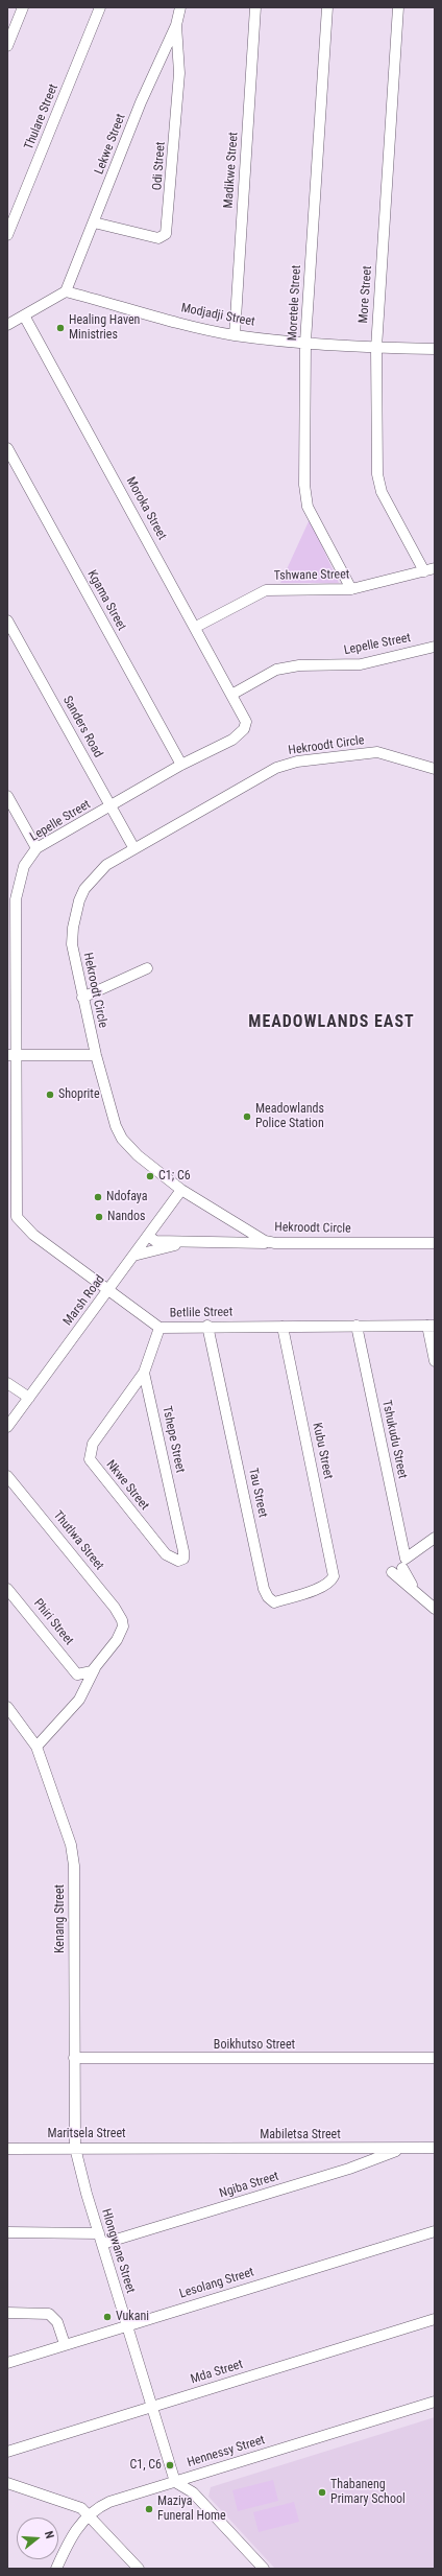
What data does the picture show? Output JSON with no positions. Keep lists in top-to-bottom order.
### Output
{
  "streets": {
    "street": [
      "Thulare Street",
      "Lekwe Street",
      "Odi Street",
      "Madikwe Street",
      "More Street",
      "Moretele Street",
      "Modjadji Street",
      "Moroka Street",
      "Tshwane Street",
      "Kgama Street",
      "Lepelle Street",
      "Sanders Road",
      "Hekroodt Circle",
      "Marsh Road",
      "Betlile Street",
      "Tshepe Street",
      "Tshukudu Street",
      "Kubu Street",
      "Nkwe Street",
      "Tau Street",
      "Thutlwa Street",
      "Phiri Street",
      "Kenang Street",
      "Boikhutso Street",
      "Maritsela Street",
      "Mabiletsa Street",
      "Ngiba Street",
      "Hlongwane Street",
      "Lesolang Street",
      "Mda Street",
      "Hennessy Street"
    ]
  },
  "crossings": [
    ["Lekwe Street", "Odi Street"],
    ["Lekwe Street", "Modjadji Street"],
    ["Madikwe Street", "Modjadji Street"],
    ["More Street", "Modjadji Street"],
    ["More Street", "Tshwane Street"],
    ["Moretele Street", "Modjadji Street"],
    ["Moretele Street", "Tshwane Street"],
    ["Moroka Street", "Tshwane Street"],
    ["Moroka Street", "Lepelle Street"],
    ["Kgama Street", "Lepelle Street"],
    ["Lepelle Street", "Sanders Road"],
    ["Lepelle Street", "Betlile Street"],
    ["Sanders Road", "Hekroodt Circle"],
    ["Hekroodt Circle", "Marsh Road"],
    ["Marsh Road", "Betlile Street"],
    ["Betlile Street", "Tshukudu Street"],
    ["Betlile Street", "Kubu Street"],
    ["Betlile Street", "Tau Street"],
    ["Tshepe Street", "Nkwe Street"],
    ["Kubu Street", "Tau Street"],
    ["Thutlwa Street", "Phiri Street"],
    ["Kenang Street", "Boikhutso Street"],
    ["Kenang Street", "Maritsela Street"],
    ["Kenang Street", "Hlongwane Street"],
    ["Maritsela Street", "Mabiletsa Street"],
    ["Maritsela Street", "Hlongwane Street"],
    ["Mabiletsa Street", "Ngiba Street"],
    ["Ngiba Street", "Hlongwane Street"],
    ["Hlongwane Street", "Lesolang Street"],
    ["Hlongwane Street", "Mda Street"],
    ["Hlongwane Street", "Hennessy Street"]
  ],
  "districts": ["MEADOWLANDS EAST"],
  "places": [
    "Healing Haven Ministries",
    "Shoprite",
    "Meadowlands Police Station",
    "C1; C6",
    "Ndofaya",
    "Nandos",
    "Vukani",
    "C1, C6",
    "Thabaneng Primary School",
    "Maziya Funeral Home"
  ],
  "north": "right"
}
